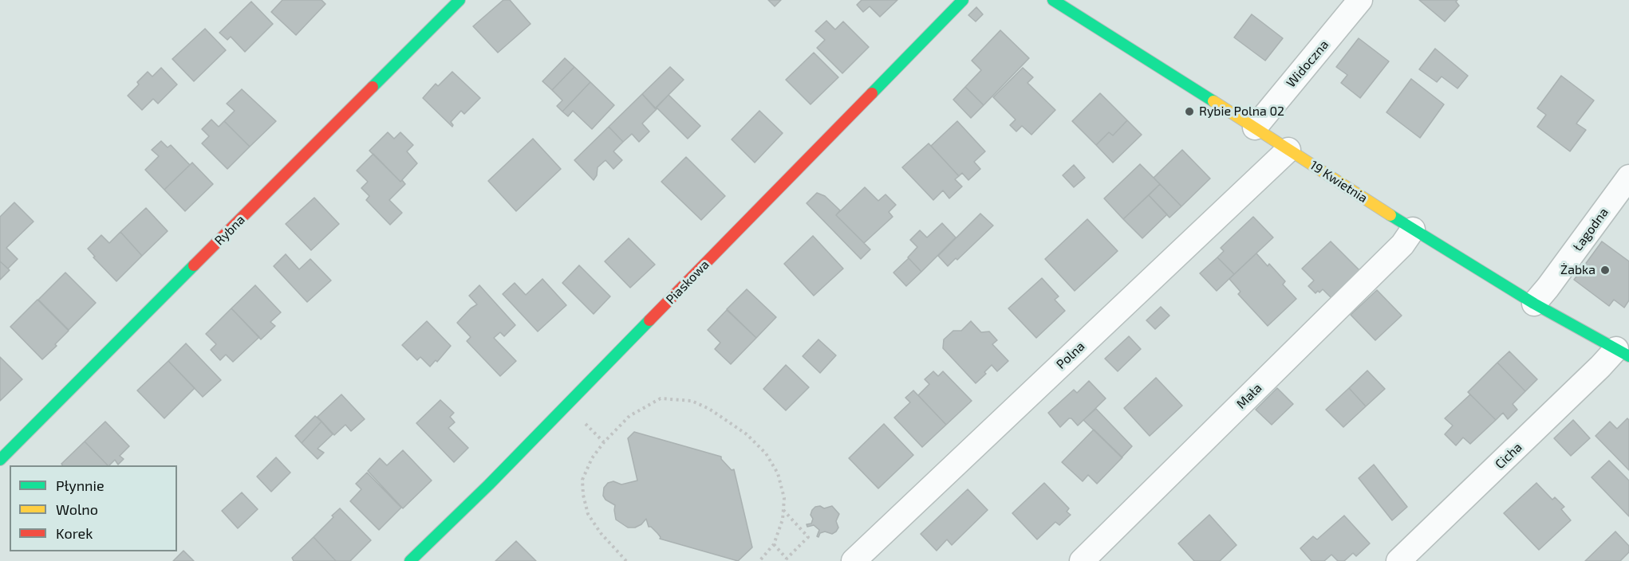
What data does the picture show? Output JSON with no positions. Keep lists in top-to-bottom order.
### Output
{
  "streets": {
    "street": [
      "Widoczna",
      "19 Kwietnia",
      "Łagodna",
      "Rybna",
      "Piaskowa",
      "Polna",
      "Mała",
      "Cicha"
    ]
  },
  "crossings": [
    ["Widoczna", "19 Kwietnia"],
    ["19 Kwietnia", "Łagodna"],
    ["19 Kwietnia", "Polna"],
    ["19 Kwietnia", "Mała"],
    ["19 Kwietnia", "Cicha"]
  ],
  "places": ["Rybie Polna 02", "Żabka"],
  "legend": ["Płynnie", "Wolno", "Korek"]
}
